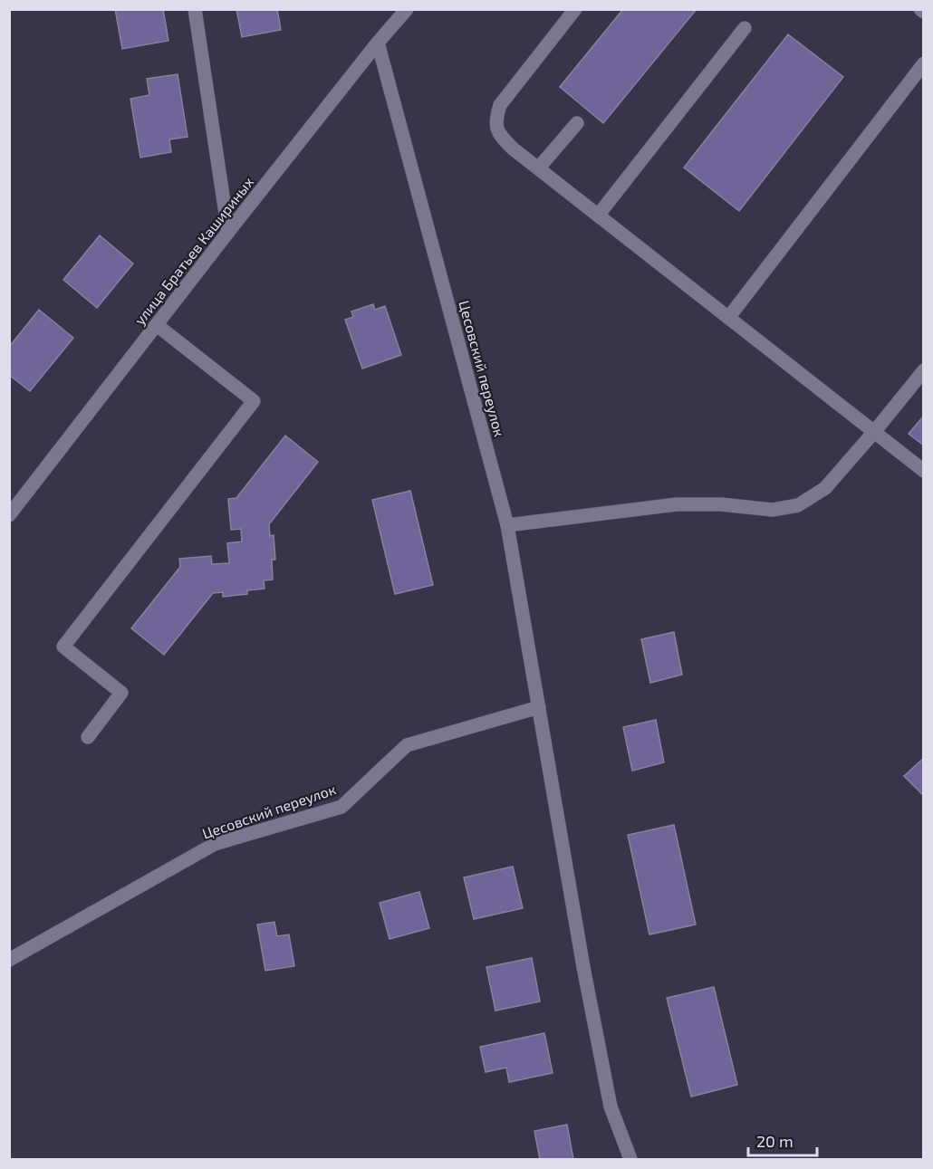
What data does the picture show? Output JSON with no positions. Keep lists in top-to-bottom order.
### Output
{
  "streets": {
    "street": ["улица Братьев Кашириных", "Цесовский переулок"]
  },
  "crossings": [
    ["улица Братьев Кашириных", "Цесовский переулок"]
  ],
  "scale_bar": "20 m"
}
